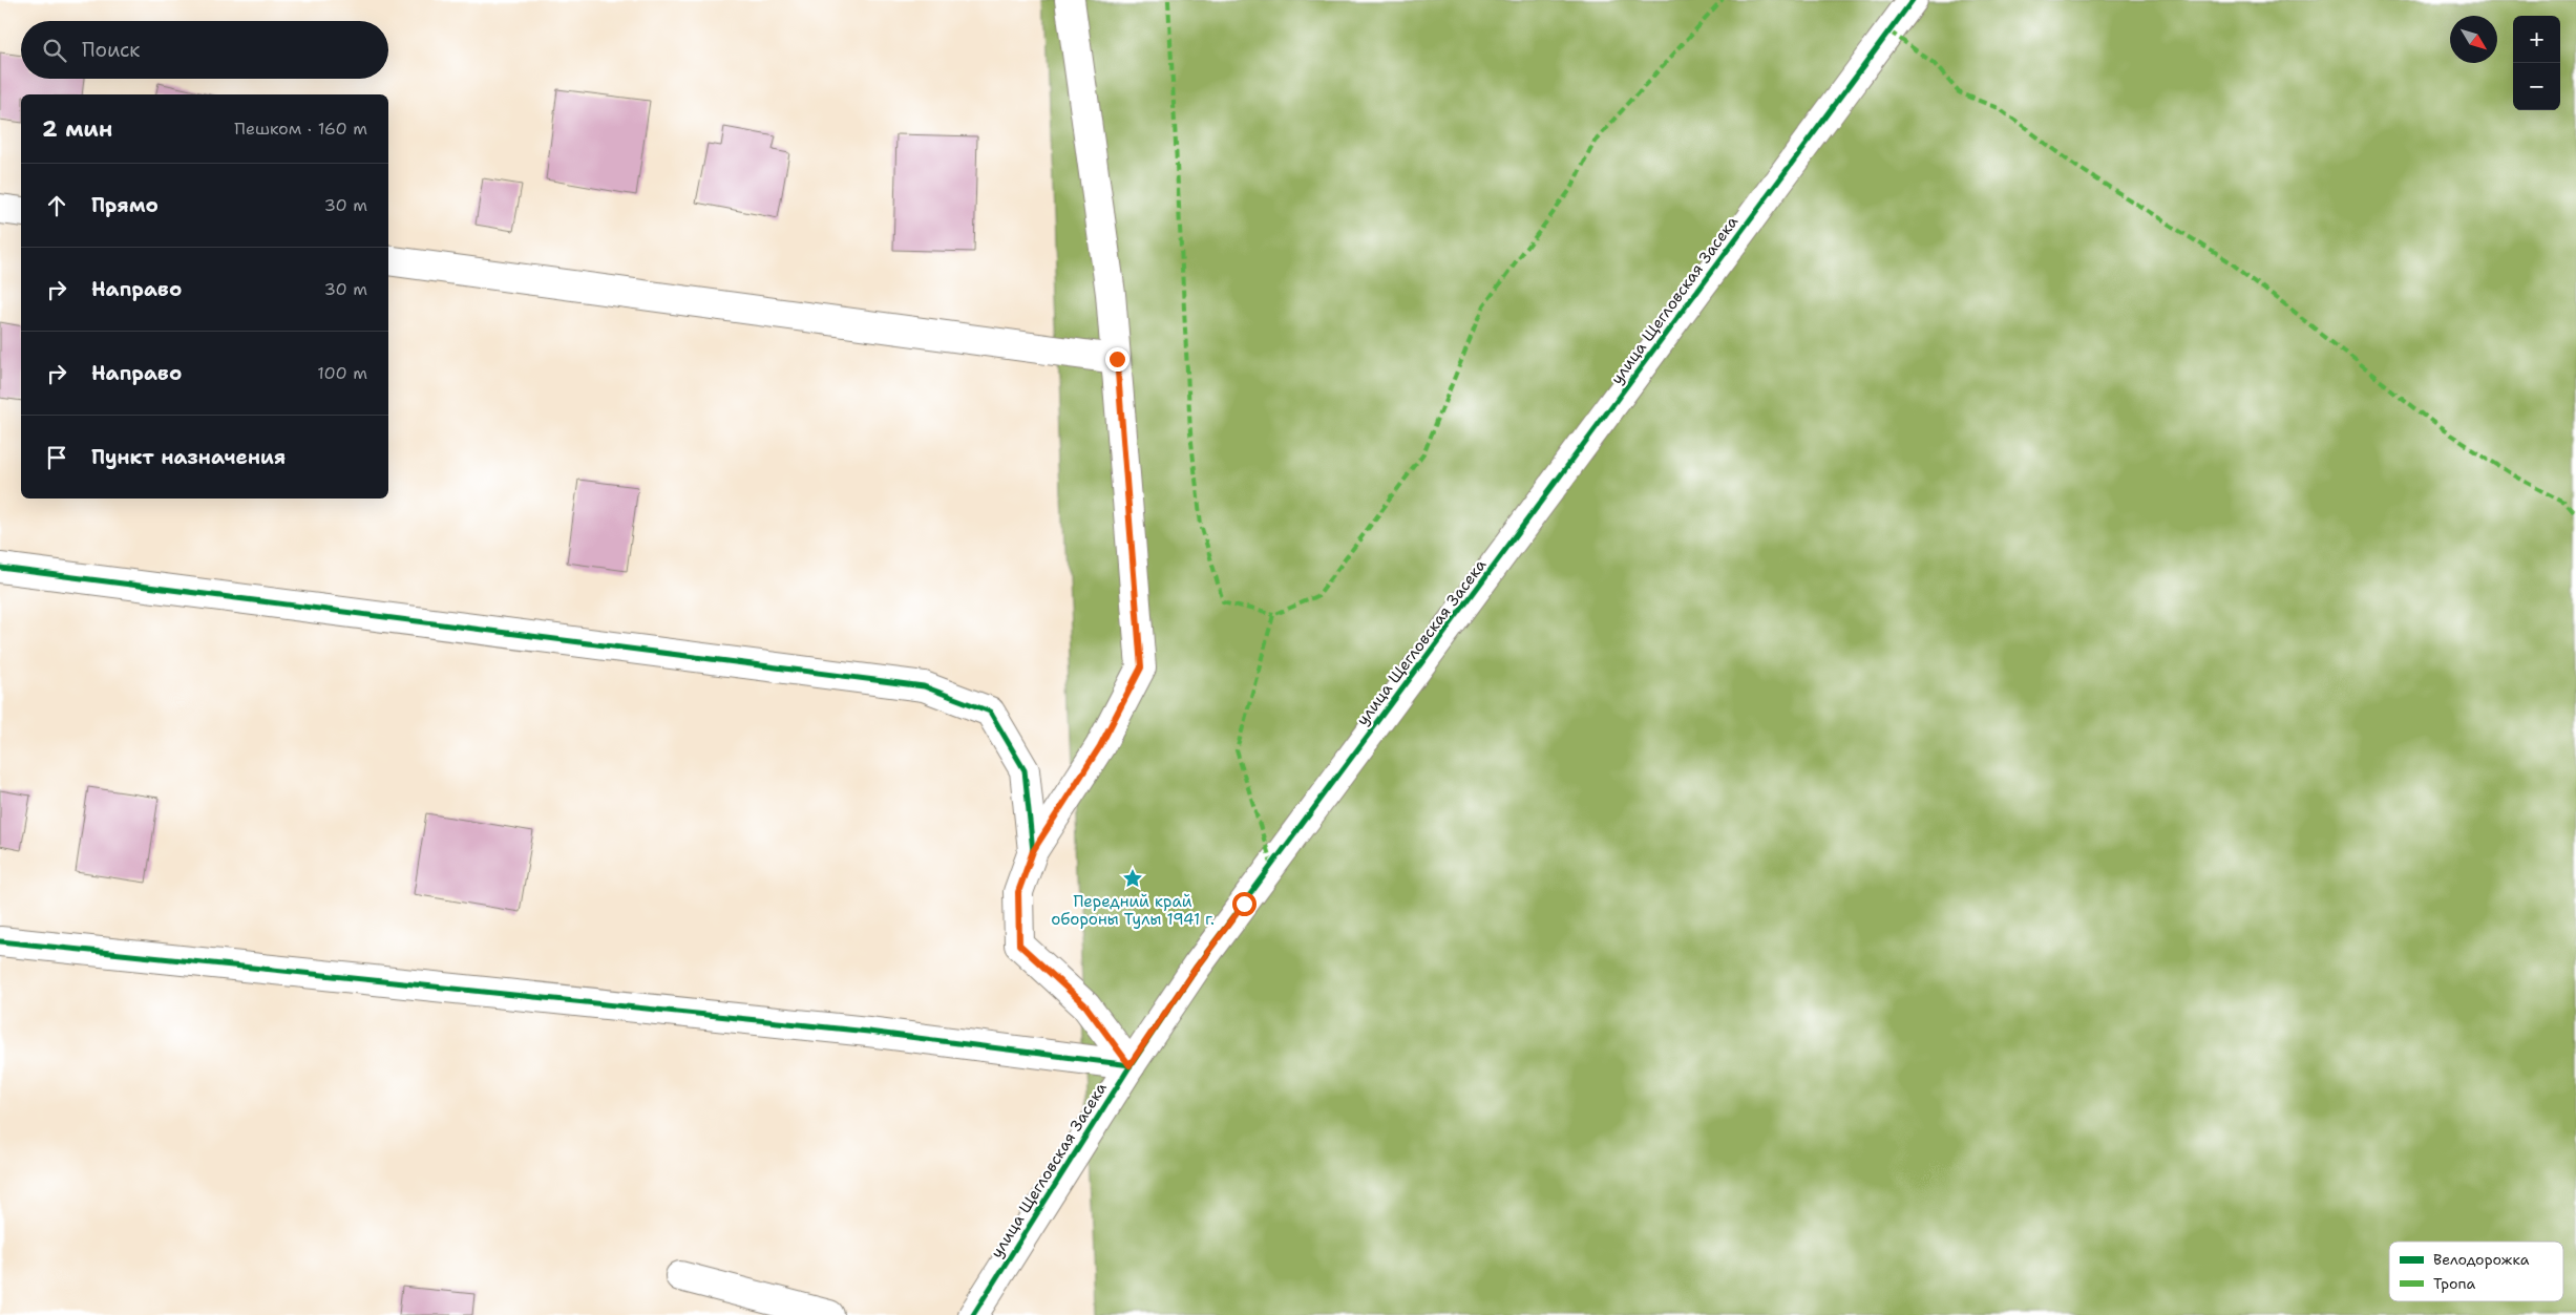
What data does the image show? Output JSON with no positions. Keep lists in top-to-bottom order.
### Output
{
  "streets": {
    "street": ["улица Щегловская Засека"]
  },
  "places": {
    "place": ["Передний край обороны Тулы 1941 г."]
  },
  "legend": ["Велодорожка", "Тропа"],
  "north": "bottom right",
  "page": {
    "map_buttons": ["+", "−"],
    "search": "Поиск",
    "heading": ["2 мин", "Пешком · 160 m"],
    "list": [
      ["Прямо", "30 m"],
      ["Направо", "30 m"],
      ["Направо", "100 m"],
      "Пункт назначения"
    ]
  }
}
